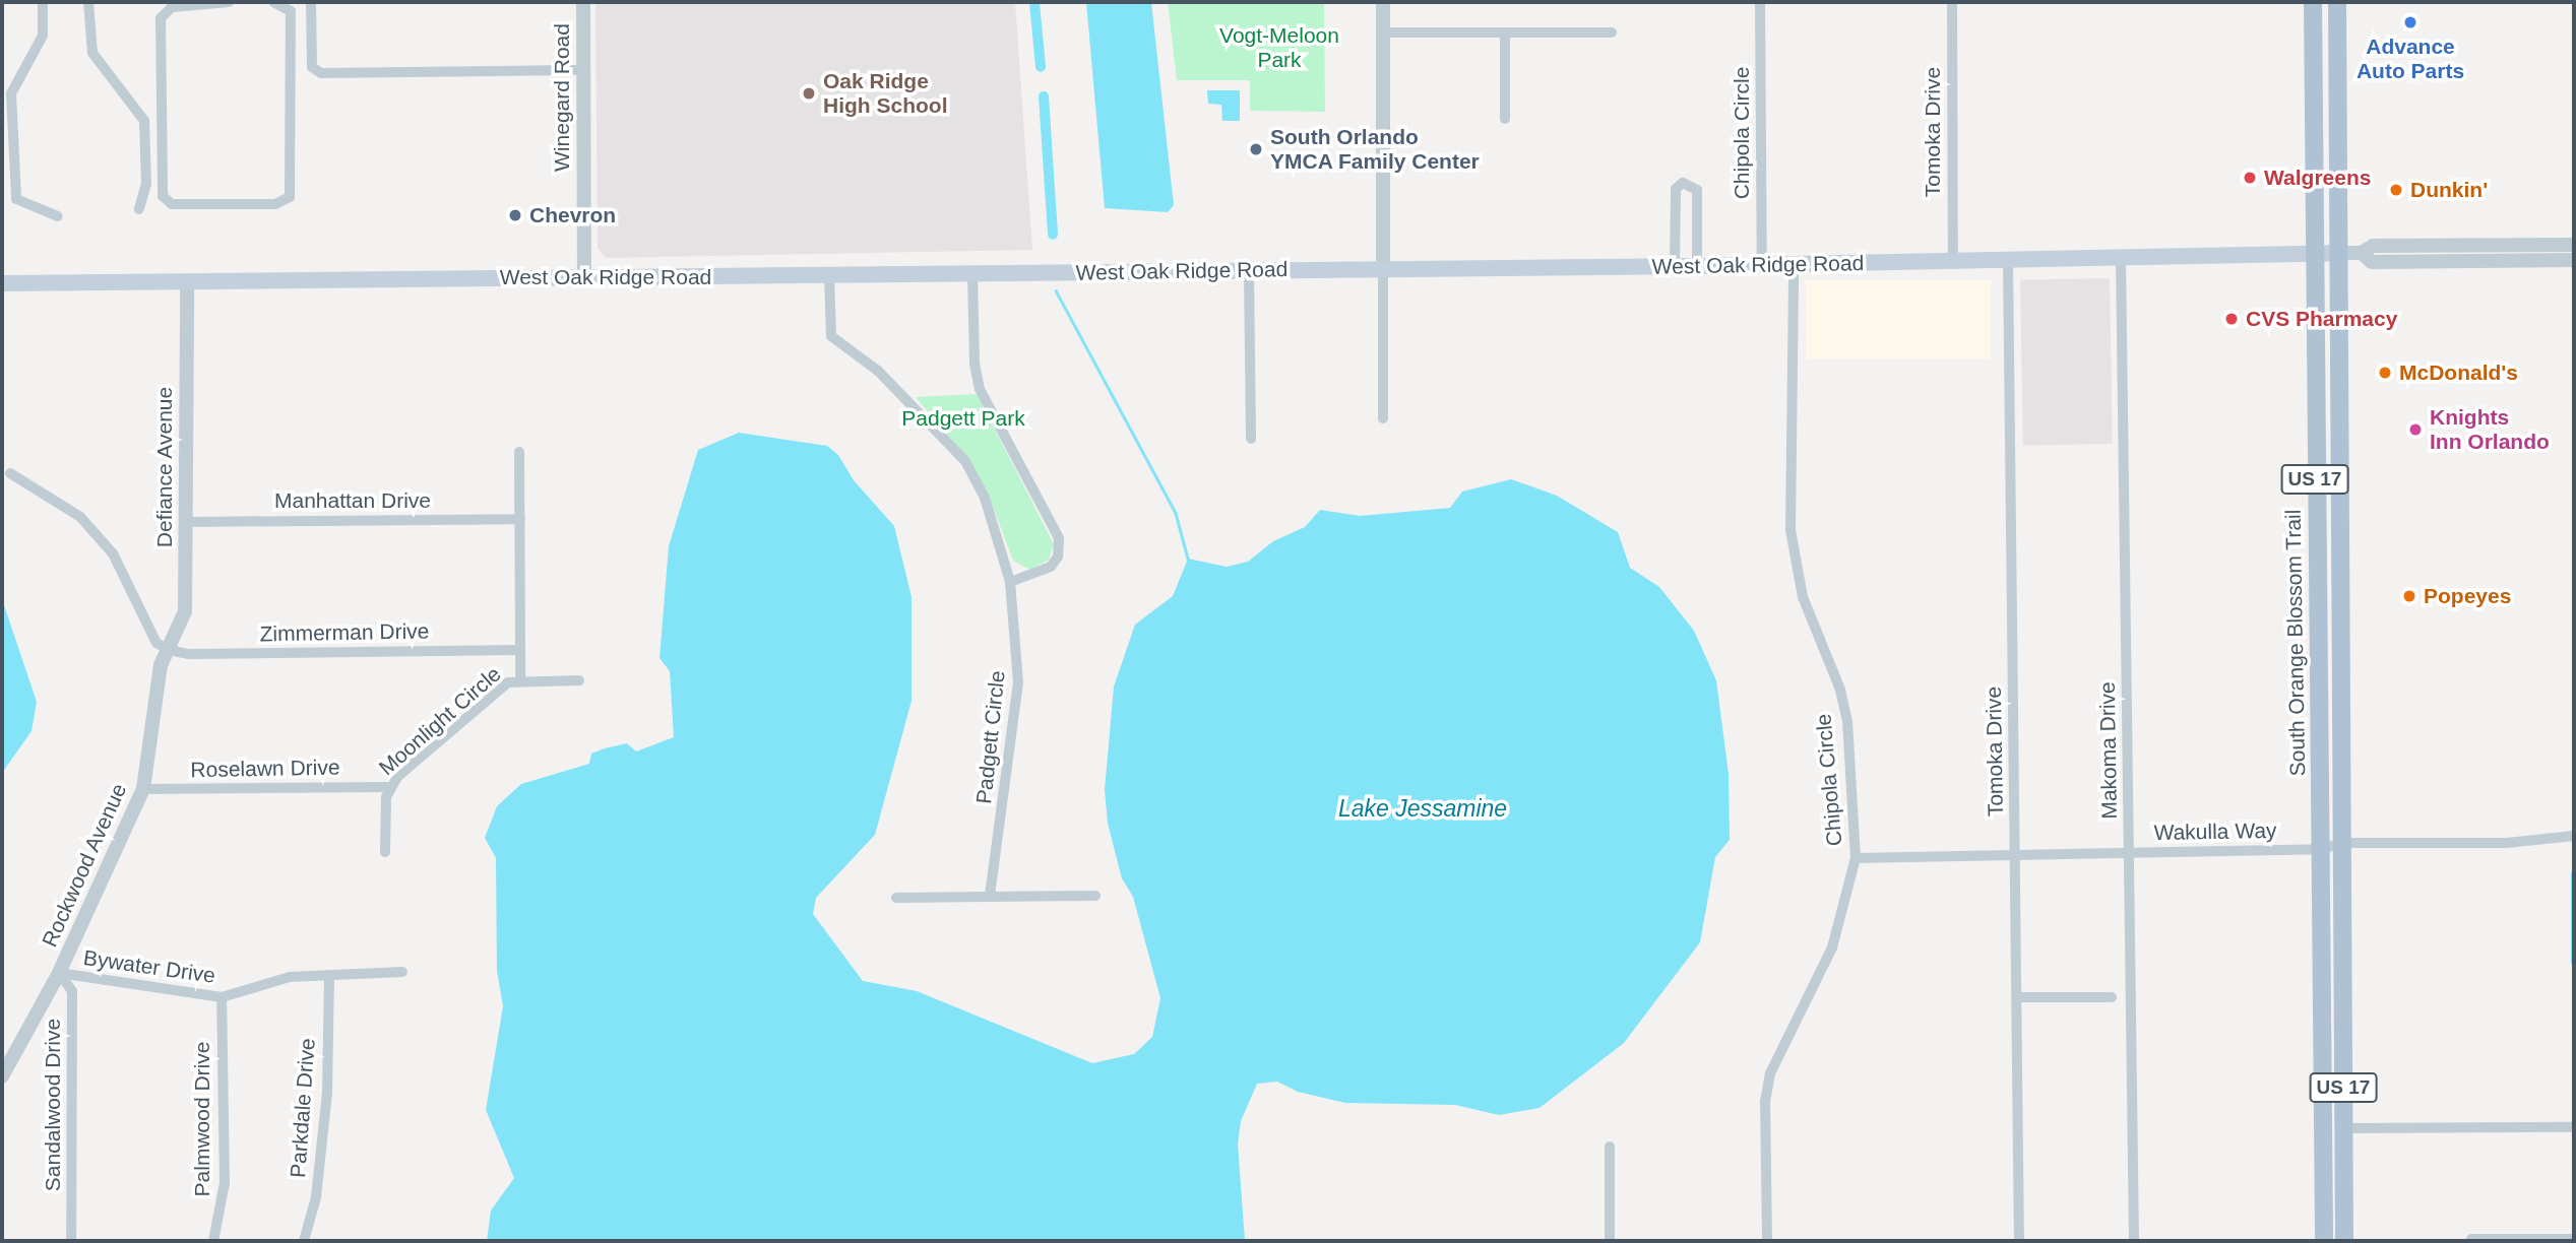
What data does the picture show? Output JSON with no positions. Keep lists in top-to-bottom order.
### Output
{
  "streets": {
    "main road": ["West Oak Ridge Road", "US 17", "South Orange Blossom Trail"],
    "street": [
      "Winegard Road",
      "Tomoka Drive",
      "Chipola Circle",
      "Defiance Avenue",
      "Manhattan Drive",
      "Zimmerman Drive",
      "Moonlight Circle",
      "Padgett Circle",
      "Makoma Drive",
      "Roselawn Drive",
      "Wakulla Way",
      "Rockwood Avenue",
      "Bywater Drive",
      "Sandalwood Drive",
      "Parkdale Drive",
      "Palmwood Drive"
    ]
  },
  "crossings": [
    ["Winegard Road", "West Oak Ridge Road"],
    ["Tomoka Drive", "West Oak Ridge Road"],
    ["Tomoka Drive", "Wakulla Way"],
    ["Chipola Circle", "West Oak Ridge Road"],
    ["Chipola Circle", "Wakulla Way"],
    ["West Oak Ridge Road", "Defiance Avenue"],
    ["West Oak Ridge Road", "South Orange Blossom Trail"],
    ["West Oak Ridge Road", "Padgett Circle"],
    ["West Oak Ridge Road", "Makoma Drive"],
    ["Defiance Avenue", "Manhattan Drive"],
    ["Defiance Avenue", "Zimmerman Drive"],
    ["Defiance Avenue", "Rockwood Avenue"],
    ["Zimmerman Drive", "Rockwood Avenue"],
    ["South Orange Blossom Trail", "Wakulla Way"],
    ["Moonlight Circle", "Roselawn Drive"],
    ["Makoma Drive", "Wakulla Way"],
    ["Roselawn Drive", "Rockwood Avenue"],
    ["Rockwood Avenue", "Bywater Drive"],
    ["Rockwood Avenue", "Sandalwood Drive"],
    ["Bywater Drive", "Sandalwood Drive"],
    ["Bywater Drive", "Parkdale Drive"],
    ["Bywater Drive", "Palmwood Drive"]
  ],
  "water": ["Lake Jessamine"],
  "parks": ["Vogt-Meloon Park", "Padgett Park"],
  "places": [
    "Advance Auto Parts",
    "Oak Ridge High School",
    "South Orlando YMCA Family Center",
    "Walgreens",
    "Dunkin'",
    "Chevron",
    "CVS Pharmacy",
    "McDonald's",
    "Knights Inn Orlando",
    "Popeyes"
  ]
}
